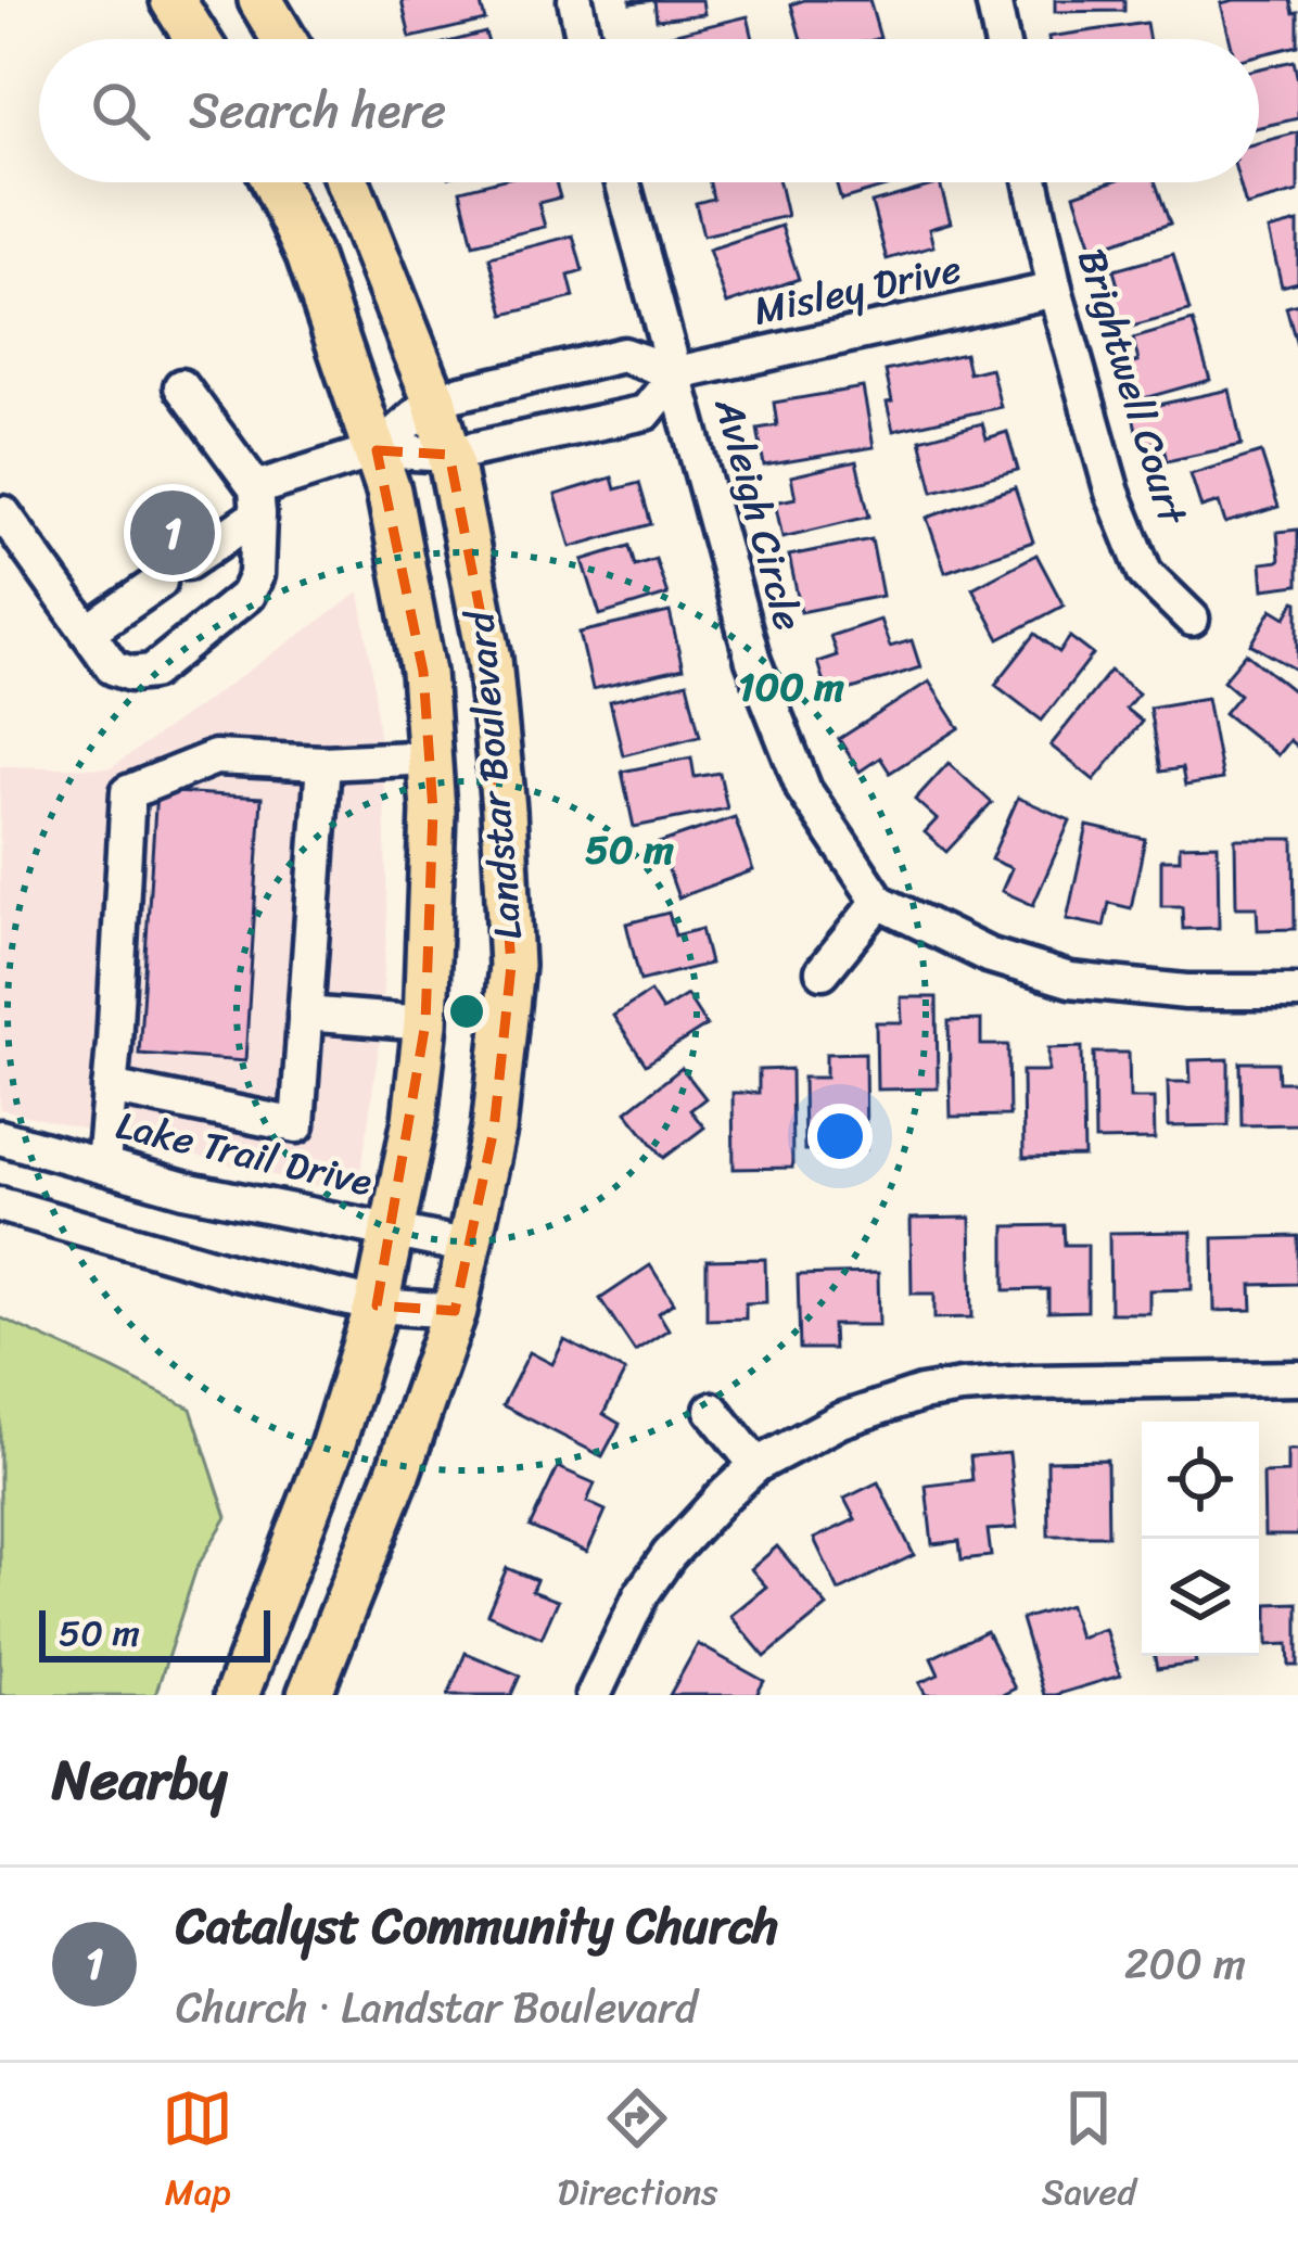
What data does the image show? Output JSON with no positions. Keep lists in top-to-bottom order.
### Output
{
  "streets": {
    "main road": ["Landstar Boulevard"],
    "street": [
      "Misley Drive",
      "Brightwell Court",
      "Avleigh Circle",
      "Lake Trail Drive"
    ]
  },
  "crossings": [
    ["Misley Drive", "Brightwell Court"],
    ["Misley Drive", "Avleigh Circle"],
    ["Misley Drive", "Landstar Boulevard"],
    ["Landstar Boulevard", "Lake Trail Drive"]
  ],
  "scale_bar": "50 m",
  "page": {
    "search": "Search here",
    "pins": "1",
    "scale": "50 m",
    "heading": "Nearby",
    "list": [
      {
        "mark": "1",
        "name": "Catalyst Community Church",
        "note": "Church · Landstar Boulevard",
        "value": "200 m"
      }
    ],
    "nav": ["Map", "Directions", "Saved"]
  },
  "rings": ["100 m", "50 m"]
}
